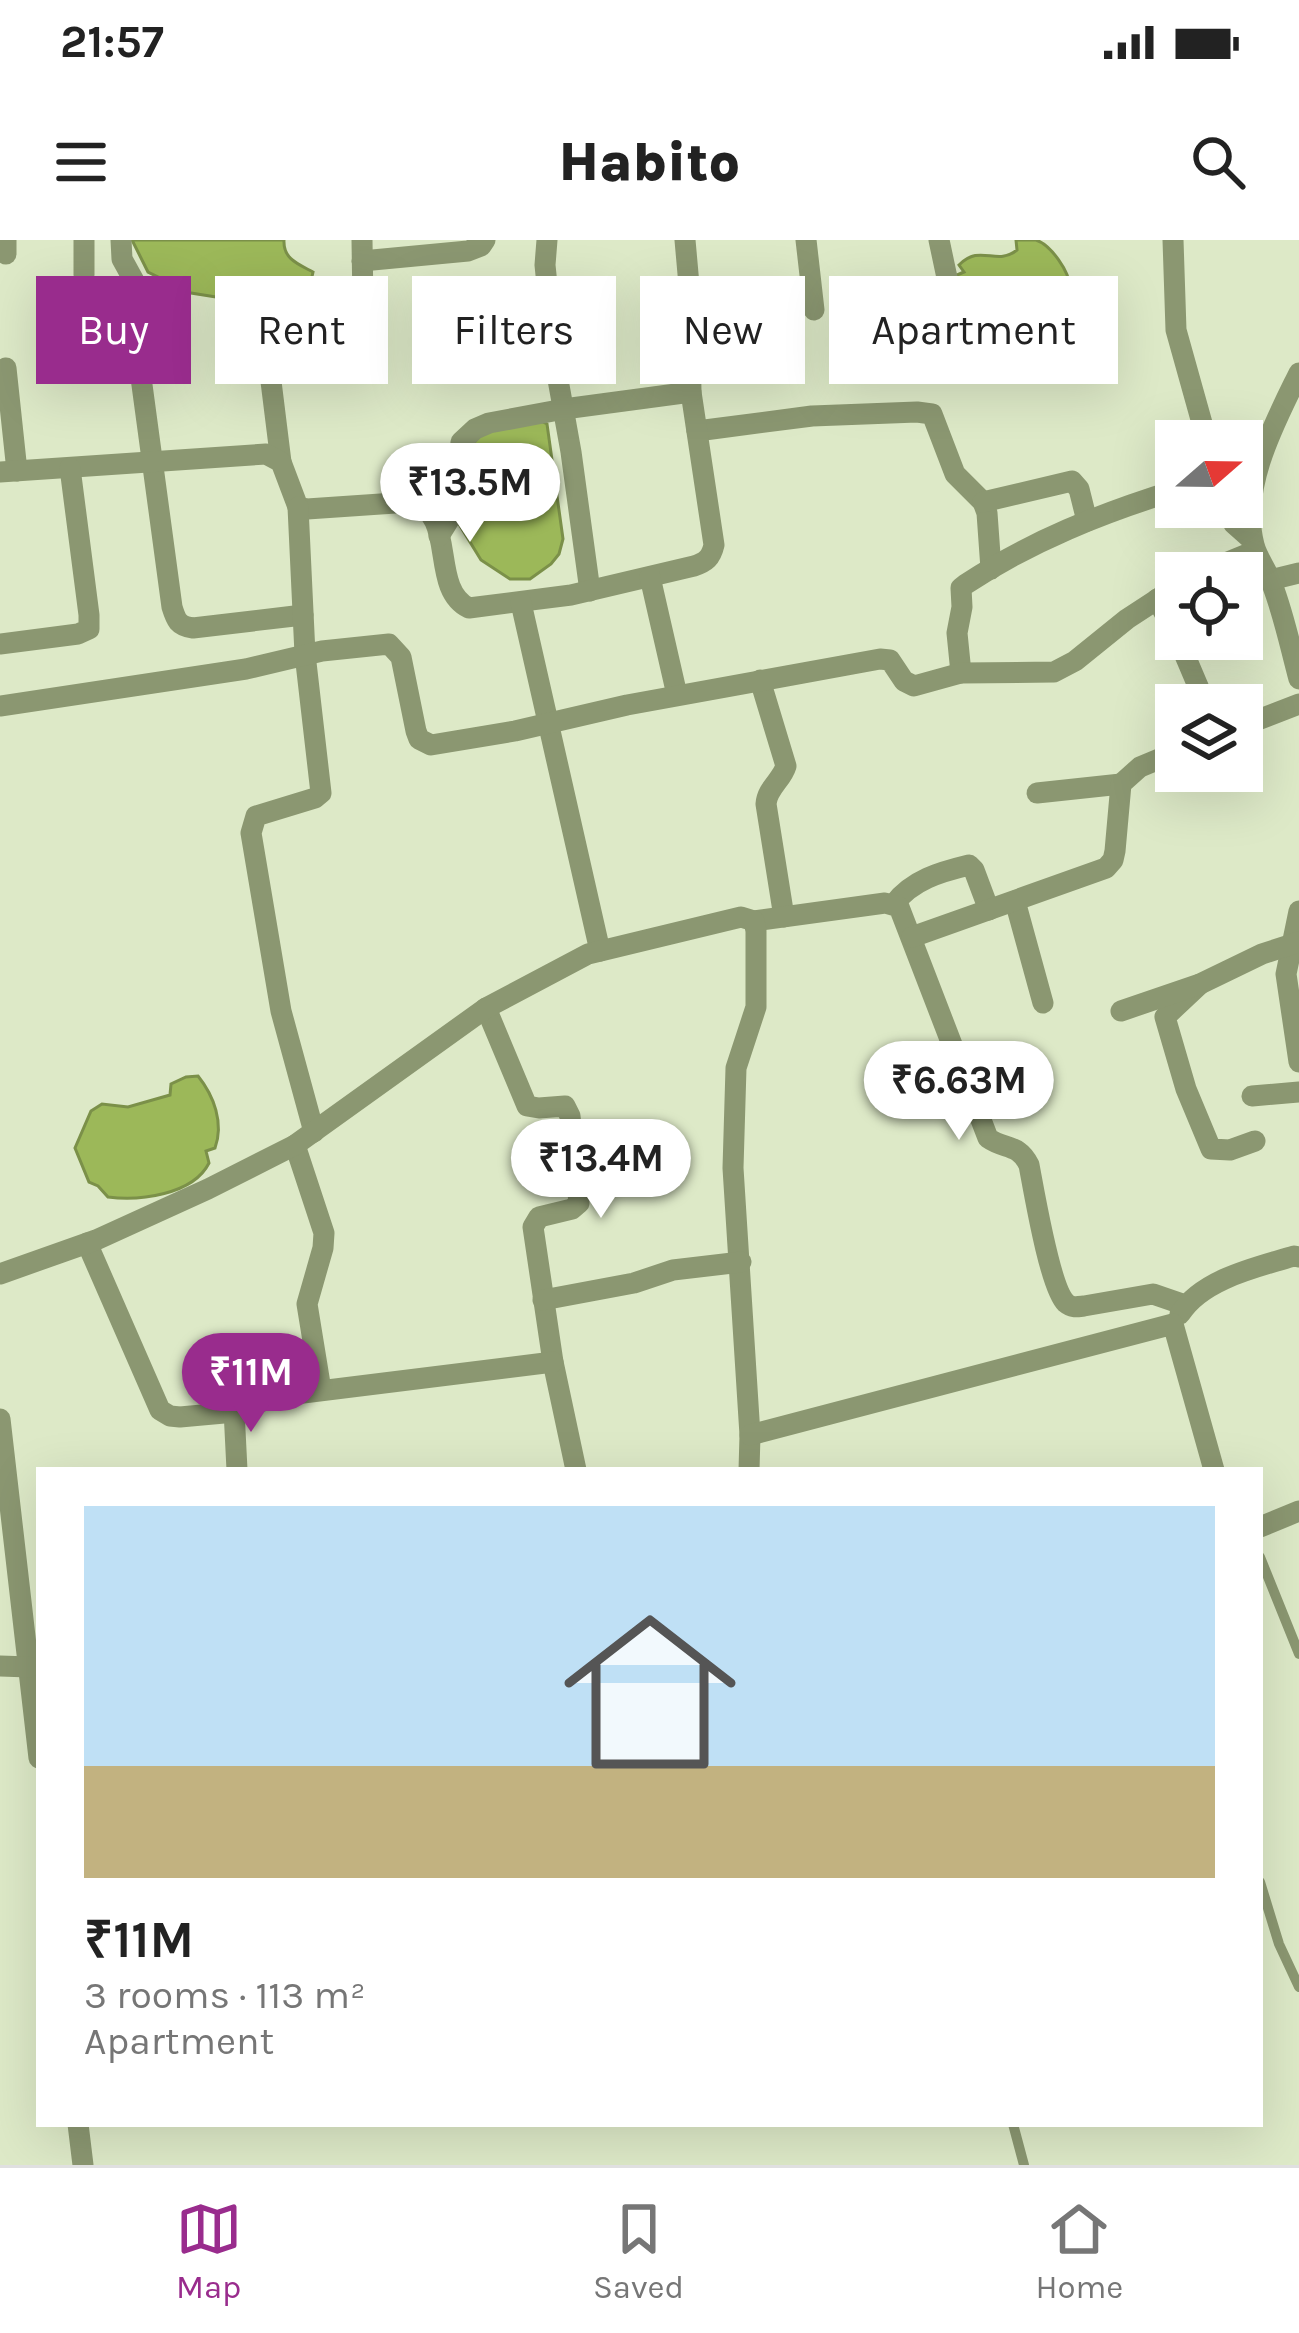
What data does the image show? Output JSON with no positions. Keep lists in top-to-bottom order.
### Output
{
  "north": "right",
  "page": {
    "status": "21:57",
    "header": "Habito",
    "chip": [
      "Buy",
      "Rent",
      "Filters",
      "New",
      "Apartment"
    ],
    "price": [
      "₹13.5M",
      "₹6.63M",
      "₹13.4M",
      "₹11M"
    ],
    "list": [
      {
        "name": "₹11M",
        "note": "3 rooms · 113 m² · Apartment"
      }
    ],
    "tabs": ["Map", "Saved", "Home"]
  }
}
